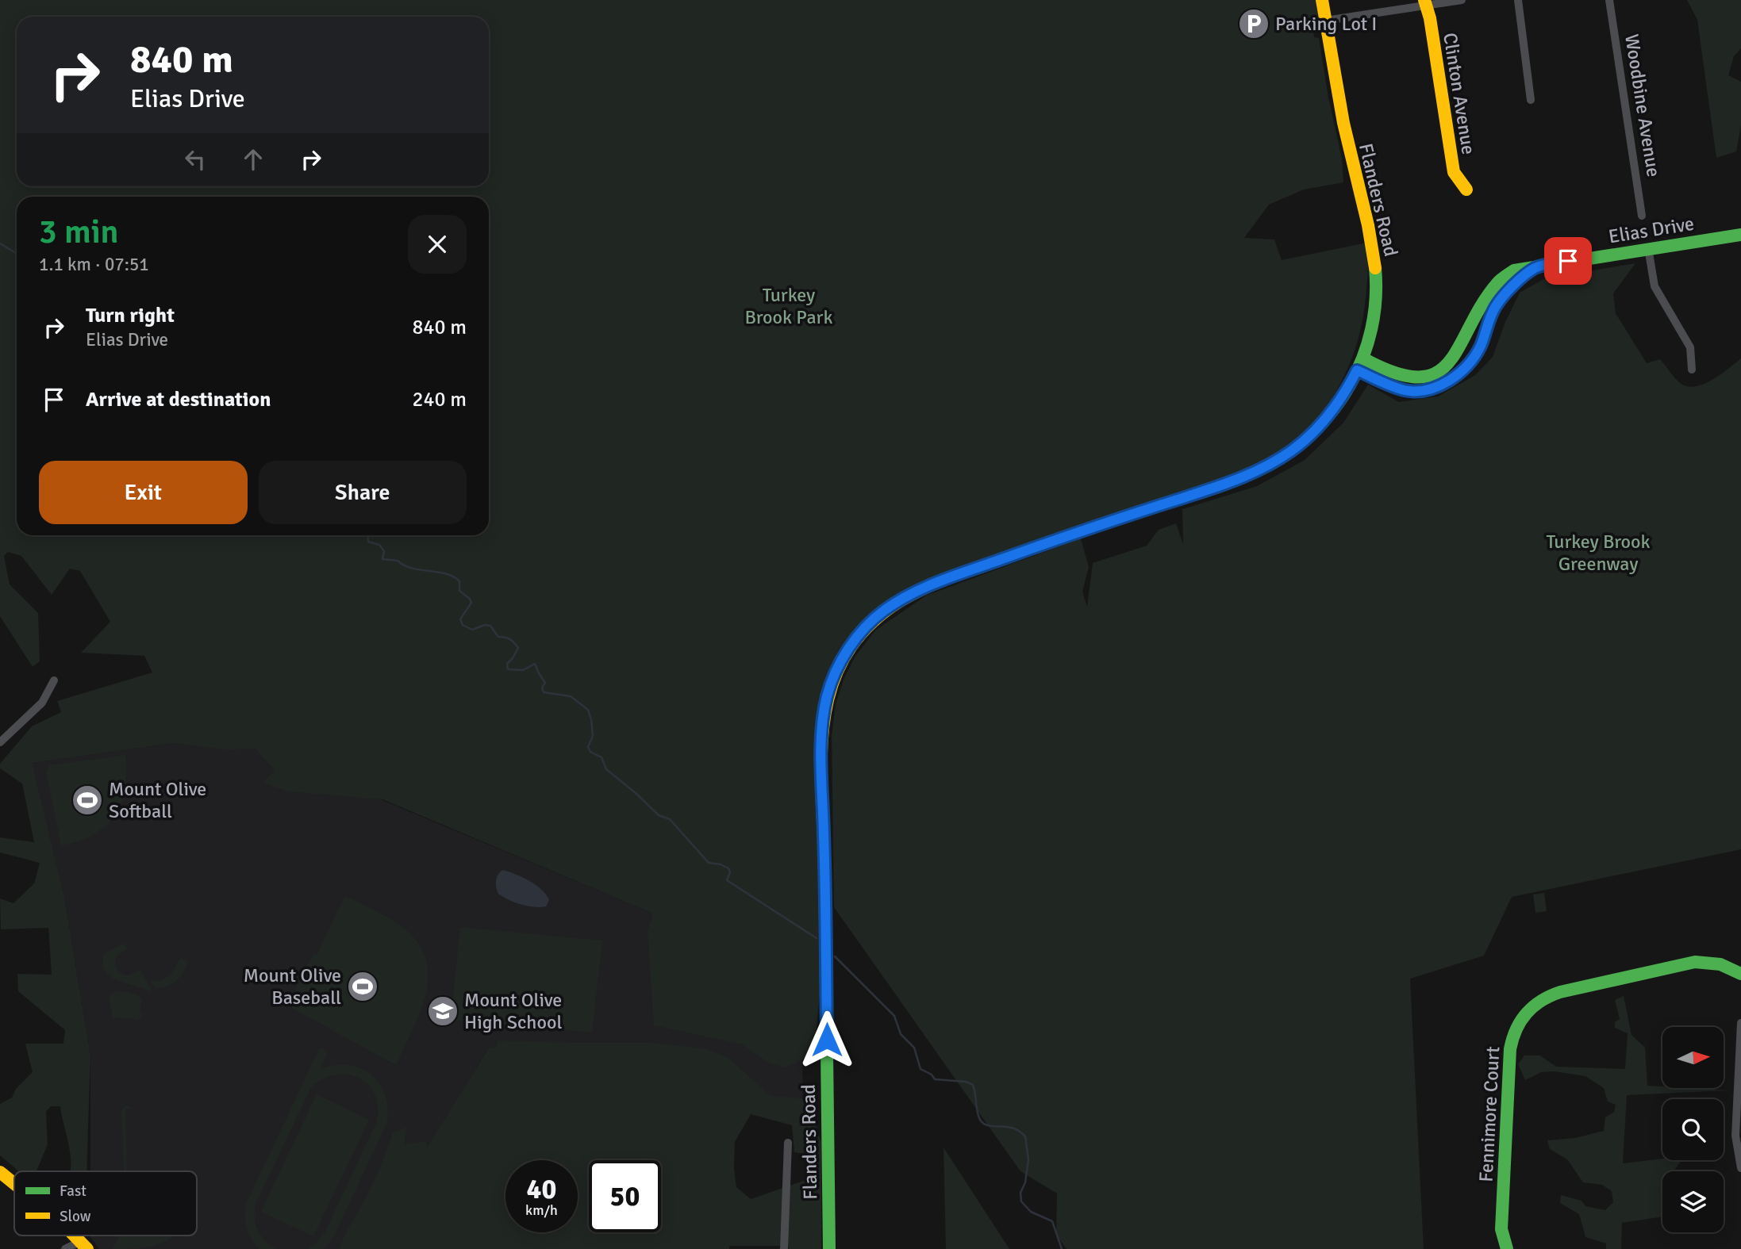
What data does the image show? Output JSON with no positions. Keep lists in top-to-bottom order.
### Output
{
  "streets": {
    "main road": [
      "Clinton Avenue",
      "Flanders Road",
      "Elias Drive",
      "Fennimore Court"
    ],
    "street": ["Woodbine Avenue"]
  },
  "crossings": [
    ["Flanders Road", "Elias Drive"]
  ],
  "parks": ["Turkey Brook Park", "Turkey Brook Greenway"],
  "places": {
    "parking": ["Parking Lot I"],
    "sports": ["Mount Olive Softball", "Mount Olive Baseball"],
    "school or university": ["Mount Olive High School"]
  },
  "legend": ["Fast", "Slow"],
  "north": "right",
  "page": {
    "turn": ["840 m", "Elias Drive"],
    "heading": ["3 min", "1.1 km · 07:51"],
    "list": [
      {
        "name": "Turn right",
        "note": "Elias Drive",
        "value": "840 m"
      },
      {
        "name": "Arrive at destination",
        "value": "240 m"
      }
    ],
    "buttons": ["Exit", "Share"],
    "speed": "40 km/h",
    "limit": "50"
  }
}
